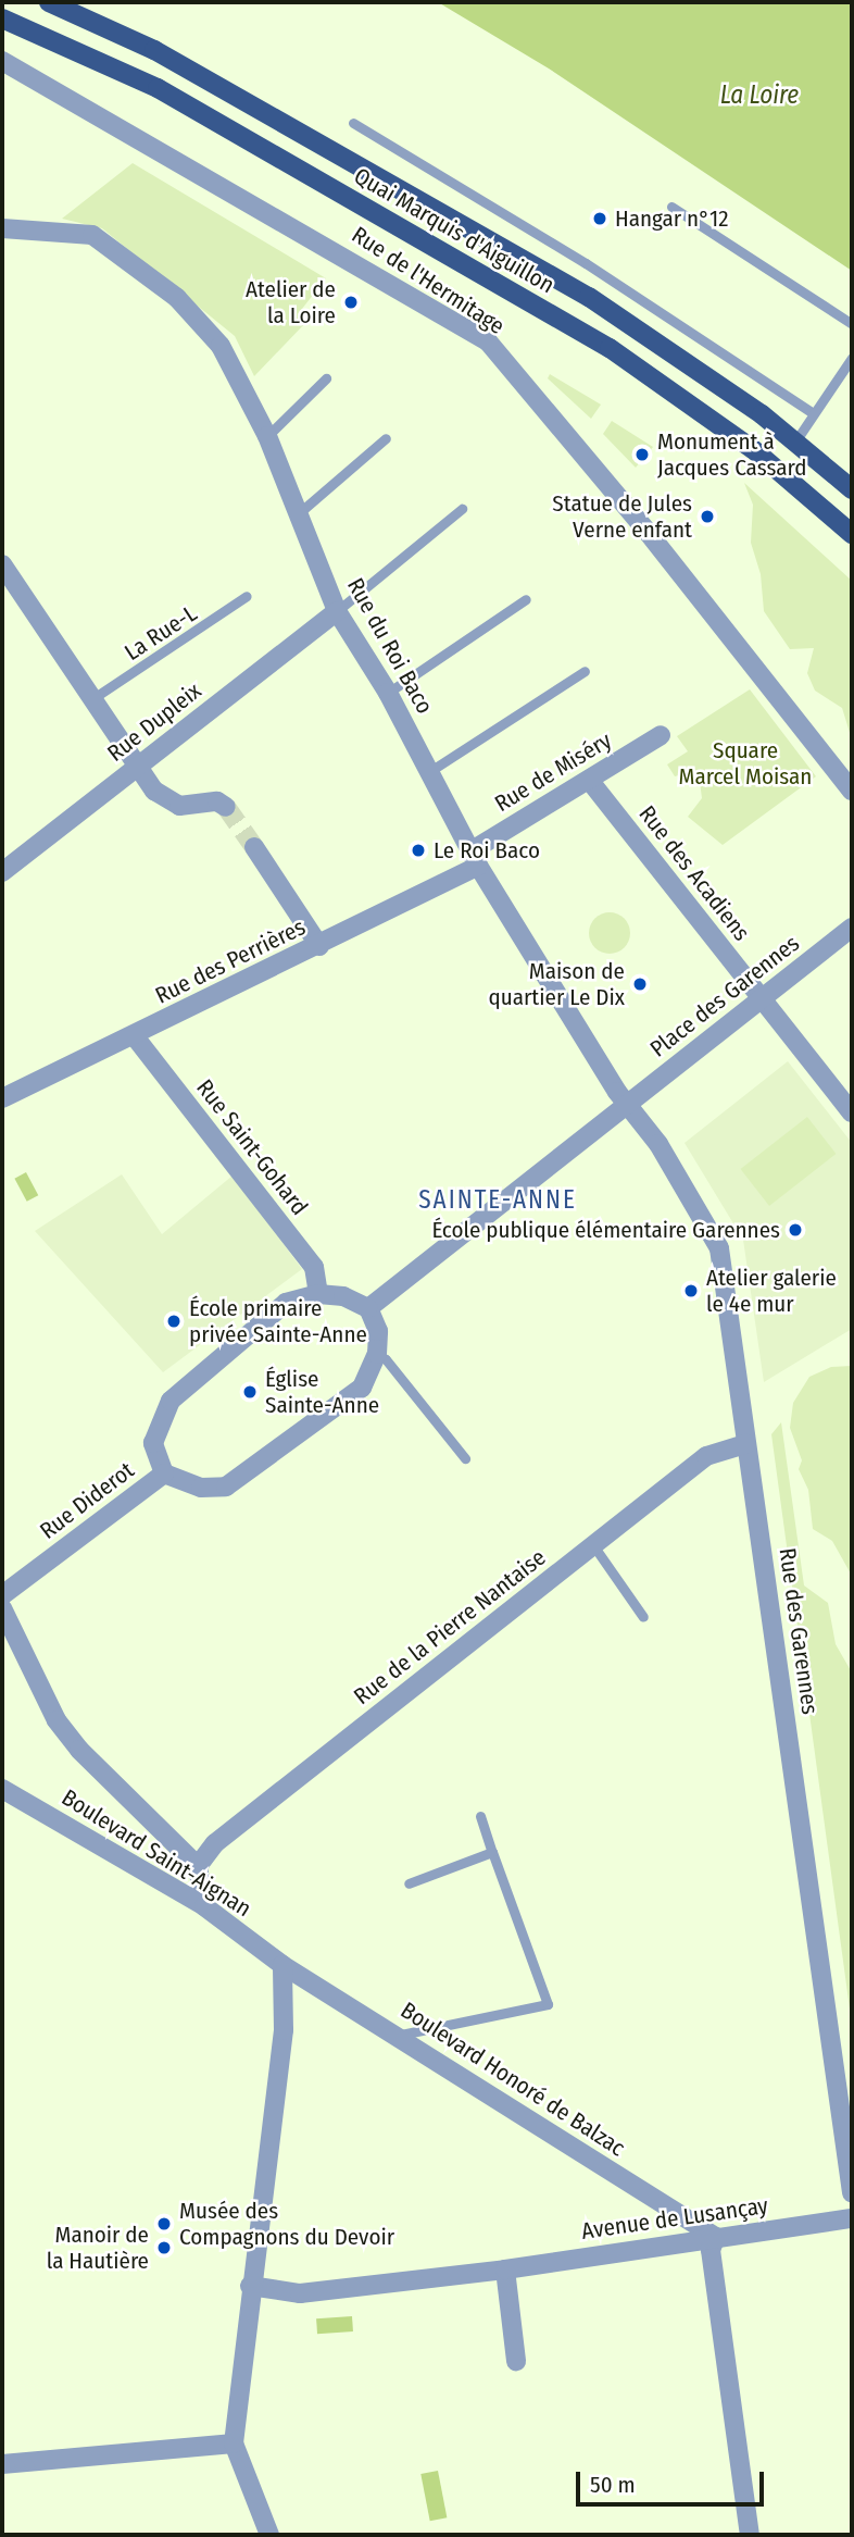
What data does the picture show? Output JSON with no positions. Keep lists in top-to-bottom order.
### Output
{
  "streets": {
    "main road": ["Quai Marquis d'Aiguillon"],
    "street": [
      "Rue de l'Hermitage",
      "Rue du Roi Baco",
      "Rue Dupleix",
      "Rue de Miséry",
      "Rue des Acadiens",
      "Rue des Perrières",
      "Place des Garennes",
      "Rue Saint-Gohard",
      "Rue Diderot",
      "Rue de la Pierre Nantaise",
      "Rue des Garennes",
      "Boulevard Saint-Aignan",
      "Boulevard Honoré de Balzac",
      "Avenue de Lusançay"
    ],
    "lane": ["La Rue-L"]
  },
  "crossings": [
    ["Rue du Roi Baco", "Rue Dupleix"],
    ["Rue du Roi Baco", "Rue de Miséry"],
    ["Rue du Roi Baco", "Rue des Perrières"],
    ["Rue du Roi Baco", "Place des Garennes"],
    ["Rue du Roi Baco", "Rue des Garennes"],
    ["Rue de Miséry", "Rue des Acadiens"],
    ["Rue de Miséry", "Rue des Perrières"],
    ["Rue des Acadiens", "Place des Garennes"],
    ["Rue des Perrières", "Rue Saint-Gohard"],
    ["Place des Garennes", "Rue des Garennes"],
    ["Rue de la Pierre Nantaise", "Rue des Garennes"],
    ["Boulevard Saint-Aignan", "Boulevard Honoré de Balzac"],
    ["Boulevard Honoré de Balzac", "Avenue de Lusançay"]
  ],
  "districts": ["SAINTE-ANNE"],
  "water": ["La Loire"],
  "parks": ["Square Marcel Moisan"],
  "places": [
    "Hangar n°12",
    "Atelier de la Loire",
    "Monument à Jacques Cassard",
    "Statue de Jules Verne enfant",
    "Le Roi Baco",
    "Maison de quartier Le Dix",
    "École publique élémentaire Garennes",
    "Atelier galerie le 4e mur",
    "École primaire privée Sainte-Anne",
    "Église Sainte-Anne",
    "Musée des Compagnons du Devoir",
    "Manoir de la Hautière"
  ],
  "scale_bar": "50 m"
}
